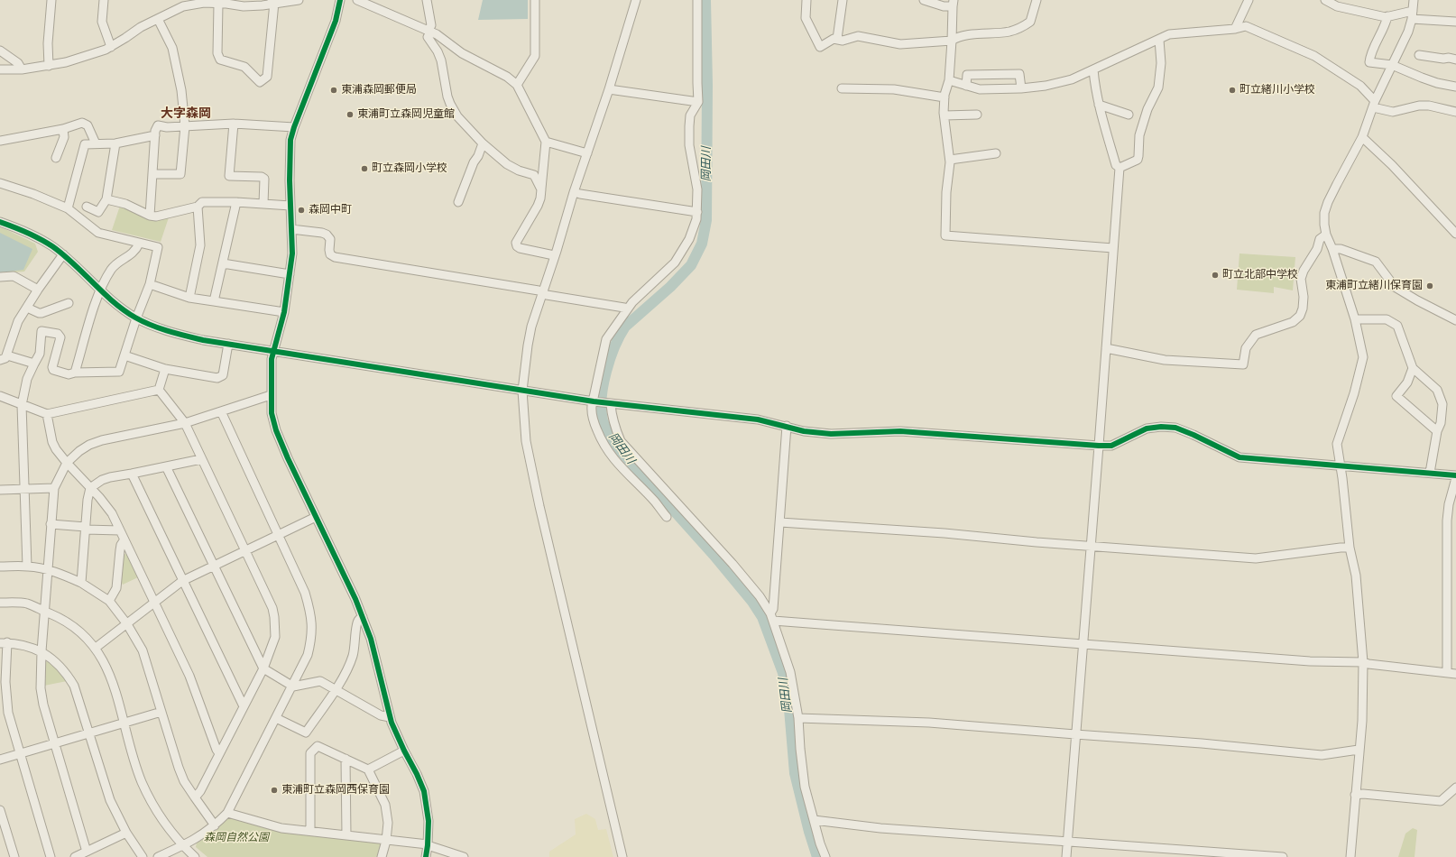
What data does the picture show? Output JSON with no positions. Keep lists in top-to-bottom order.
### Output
{
  "districts": ["大字森岡"],
  "water": ["岡田川"],
  "parks": ["森岡自然公園"],
  "places": [
    "東浦森岡郵便局",
    "町立緒川小学校",
    "東浦町立森岡児童館",
    "町立森岡小学校",
    "森岡中町",
    "町立北部中学校",
    "東浦町立緒川保育園",
    "東浦町立森岡西保育園"
  ]
}
